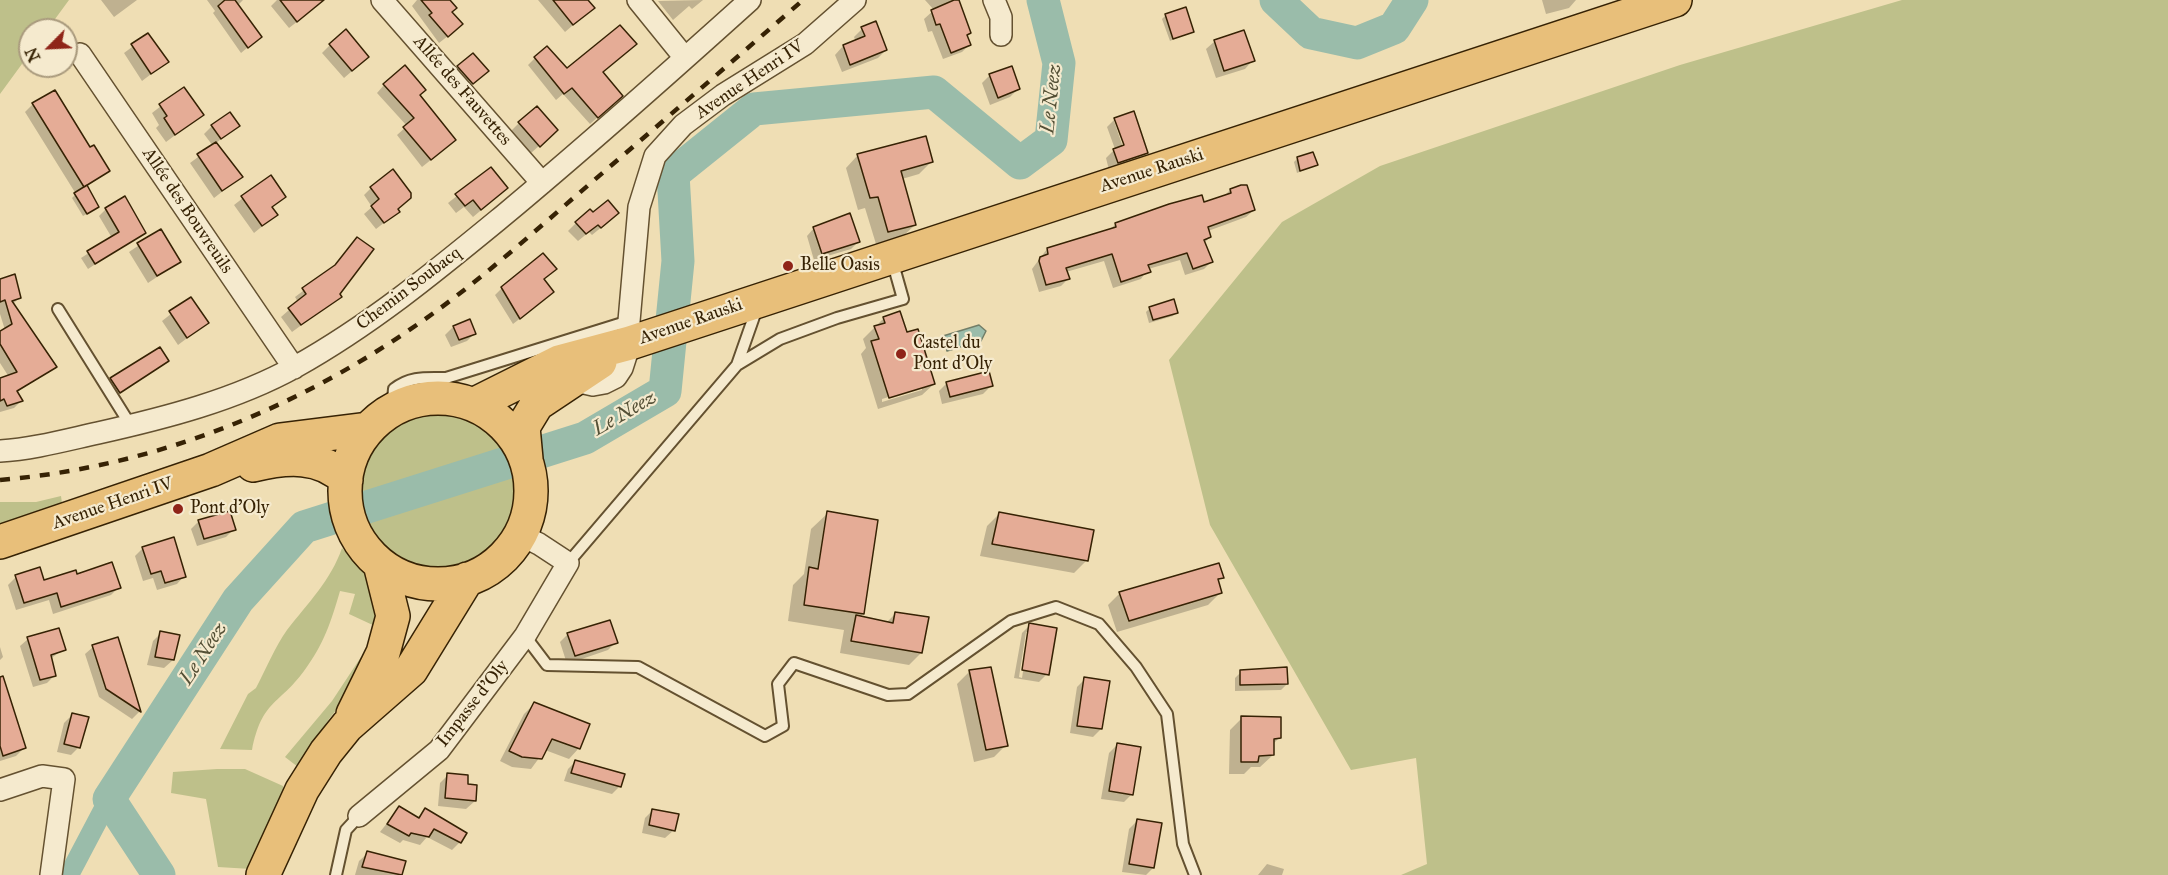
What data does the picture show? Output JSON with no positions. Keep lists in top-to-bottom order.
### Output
{
  "streets": {
    "main road": ["Avenue Henri IV", "Avenue Rauski"],
    "street": [
      "Allée des Fauvettes",
      "Allée des Bouvreuils",
      "Chemin Soubacq",
      "Impasse d'Oly"
    ]
  },
  "crossings": [
    ["Avenue Henri IV", "Avenue Rauski"],
    ["Allée des Fauvettes", "Chemin Soubacq"],
    ["Allée des Bouvreuils", "Chemin Soubacq"]
  ],
  "water": ["Le Neez"],
  "places": ["Belle Oasis", "Castel du Pont d'Oly", "Pont d'Oly"],
  "north": "bottom left"
}
